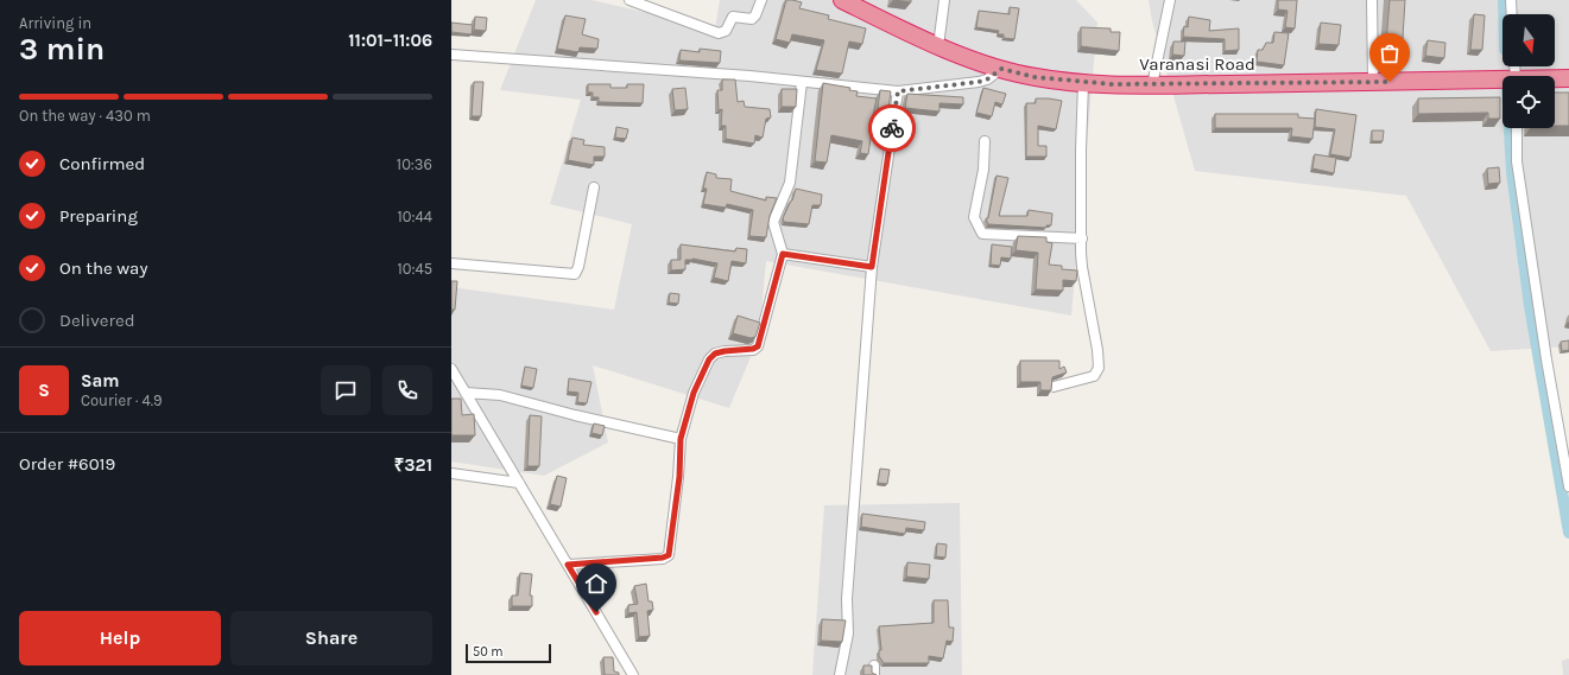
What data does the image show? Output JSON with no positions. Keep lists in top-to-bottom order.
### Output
{
  "streets": {
    "highway": ["Varanasi Road"]
  },
  "scale_bar": "50 m",
  "north": "bottom",
  "page": {
    "heading": ["3 min", "Arriving in", "11:01–11:06"],
    "panel": [
      "Sam",
      "Courier · 4.9",
      "Order #6019",
      "₹321"
    ],
    "bar": "On the way · 430 m",
    "list": [
      ["Confirmed", "10:36"],
      ["Preparing", "10:44"],
      ["On the way", "10:45"],
      "Delivered"
    ],
    "round": "S",
    "buttons": ["Help", "Share"],
    "scale": "50 m"
  }
}
